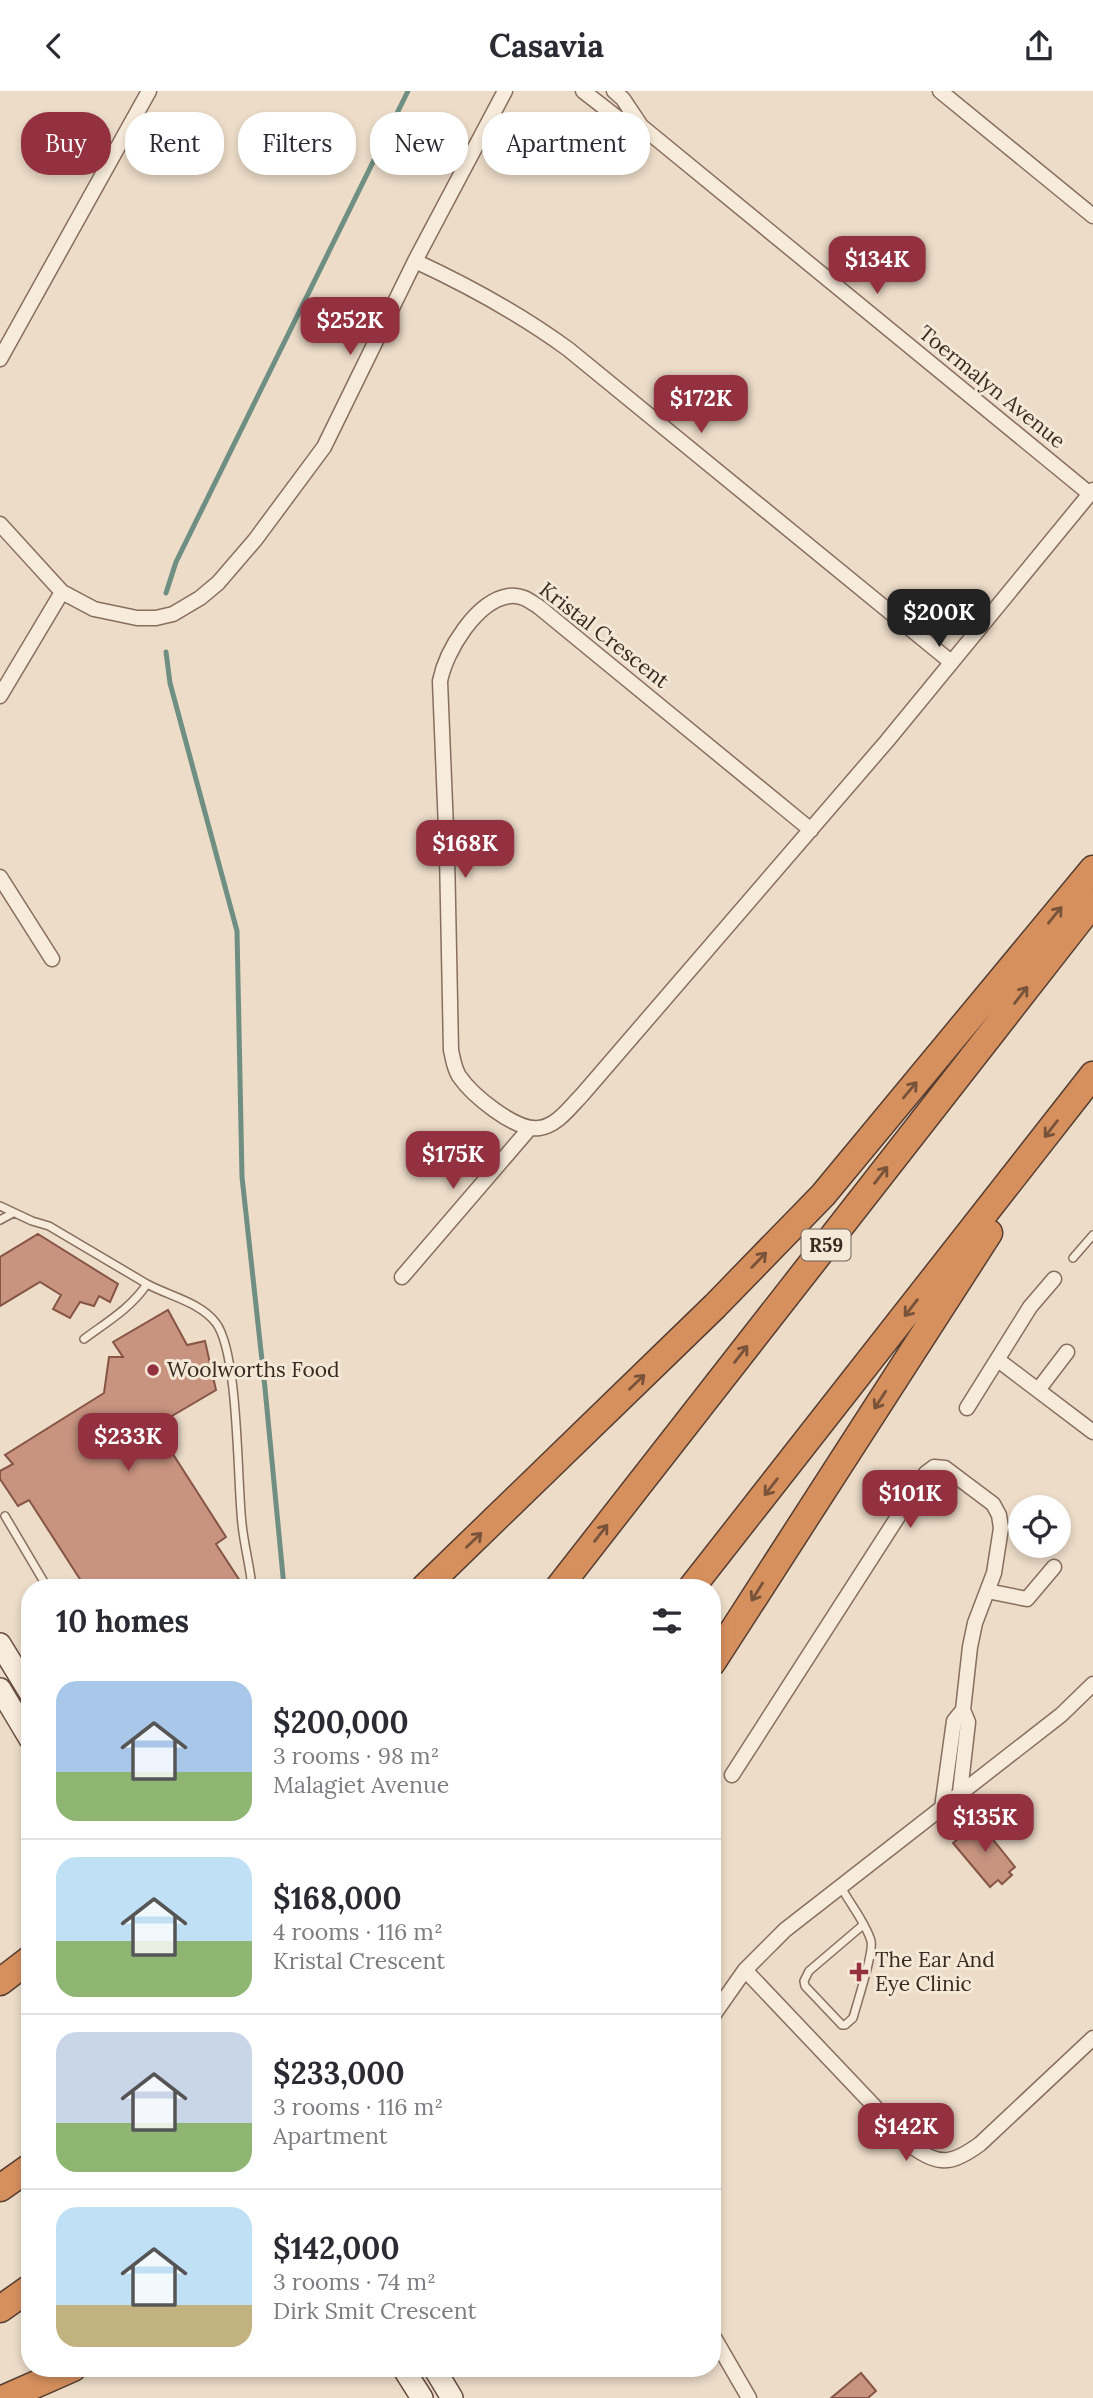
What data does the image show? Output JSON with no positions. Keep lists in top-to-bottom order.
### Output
{
  "streets": {
    "highway": ["R59"],
    "street": ["Toermalyn Avenue", "Kristal Crescent"]
  },
  "places": {
    "other": ["Woolworths Food"],
    "health": ["The Ear And Eye Clinic"]
  },
  "page": {
    "header": "Casavia",
    "chip": [
      "Buy",
      "Rent",
      "Filters",
      "New",
      "Apartment"
    ],
    "price": [
      "$134K",
      "$252K",
      "$172K",
      "$200K",
      "$168K",
      "$175K",
      "$233K",
      "$101K",
      "$135K",
      "$142K"
    ],
    "heading": "10 homes",
    "list": [
      {
        "name": "$200,000",
        "note": "3 rooms · 98 m² · Malagiet Avenue"
      },
      {
        "name": "$168,000",
        "note": "4 rooms · 116 m² · Kristal Crescent"
      },
      {
        "name": "$233,000",
        "note": "3 rooms · 116 m² · Apartment"
      },
      {
        "name": "$142,000",
        "note": "3 rooms · 74 m² · Dirk Smit Crescent"
      }
    ]
  }
}
